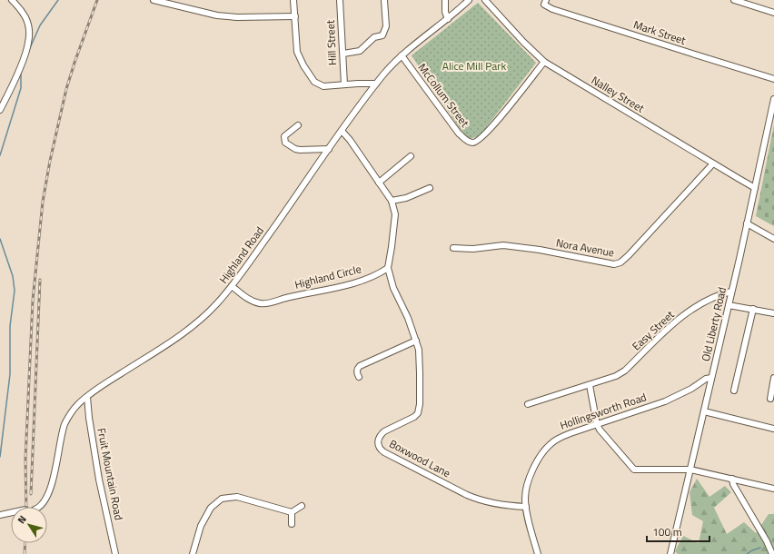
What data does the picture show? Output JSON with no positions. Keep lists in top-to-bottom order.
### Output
{
  "streets": {
    "street": [
      "Mark Street",
      "Hill Street",
      "Nalley Street",
      "McCollum Street",
      "Nora Avenue",
      "Highland Road",
      "Highland Circle",
      "Old Liberty Road",
      "Easy Street",
      "Hollingsworth Road",
      "Boxwood Lane",
      "Fruit Mountain Road"
    ]
  },
  "crossings": [
    ["Nalley Street", "McCollum Street"],
    ["Nalley Street", "Nora Avenue"],
    ["Nalley Street", "Old Liberty Road"],
    ["McCollum Street", "Highland Road"],
    ["Highland Road", "Highland Circle"],
    ["Highland Road", "Fruit Mountain Road"],
    ["Highland Circle", "Boxwood Lane"],
    ["Old Liberty Road", "Easy Street"],
    ["Old Liberty Road", "Hollingsworth Road"],
    ["Hollingsworth Road", "Boxwood Lane"]
  ],
  "parks": ["Alice Mill Park"],
  "scale_bar": "100 m",
  "north": "top left"
}
